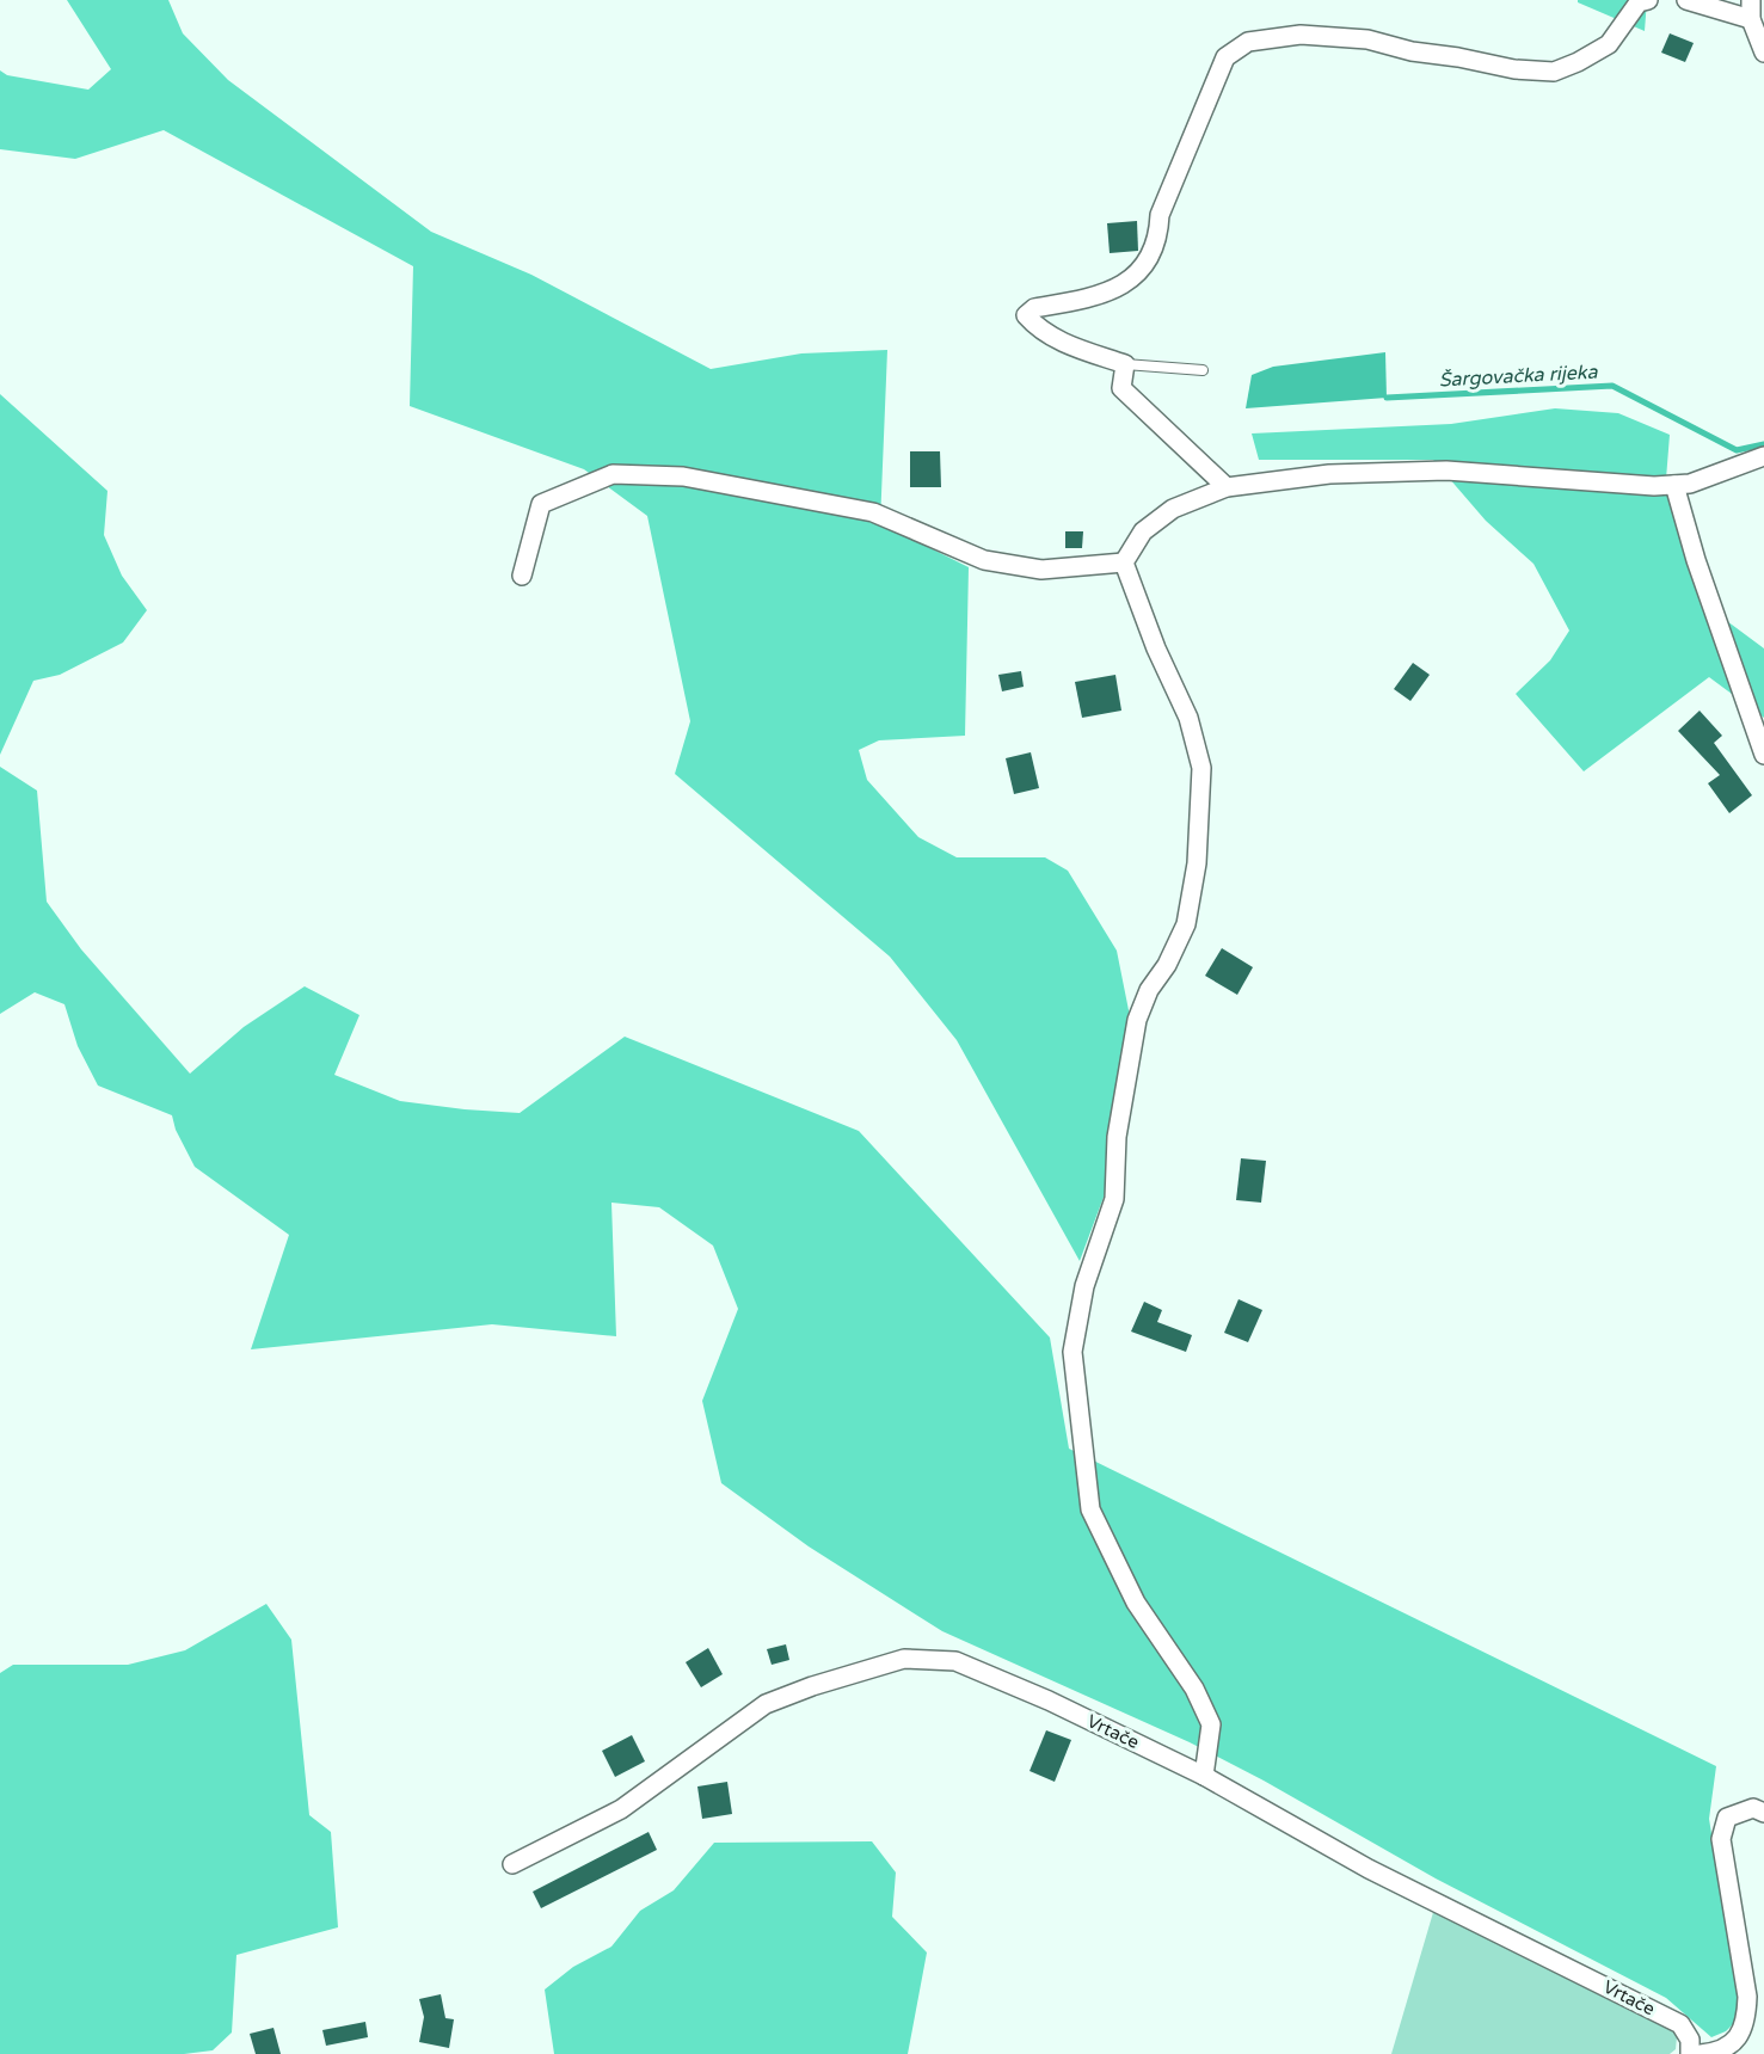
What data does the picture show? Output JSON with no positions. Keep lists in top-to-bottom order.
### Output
{
  "streets": {
    "street": ["Vrtače"]
  },
  "water": ["Šargovačka rijeka"]
}
